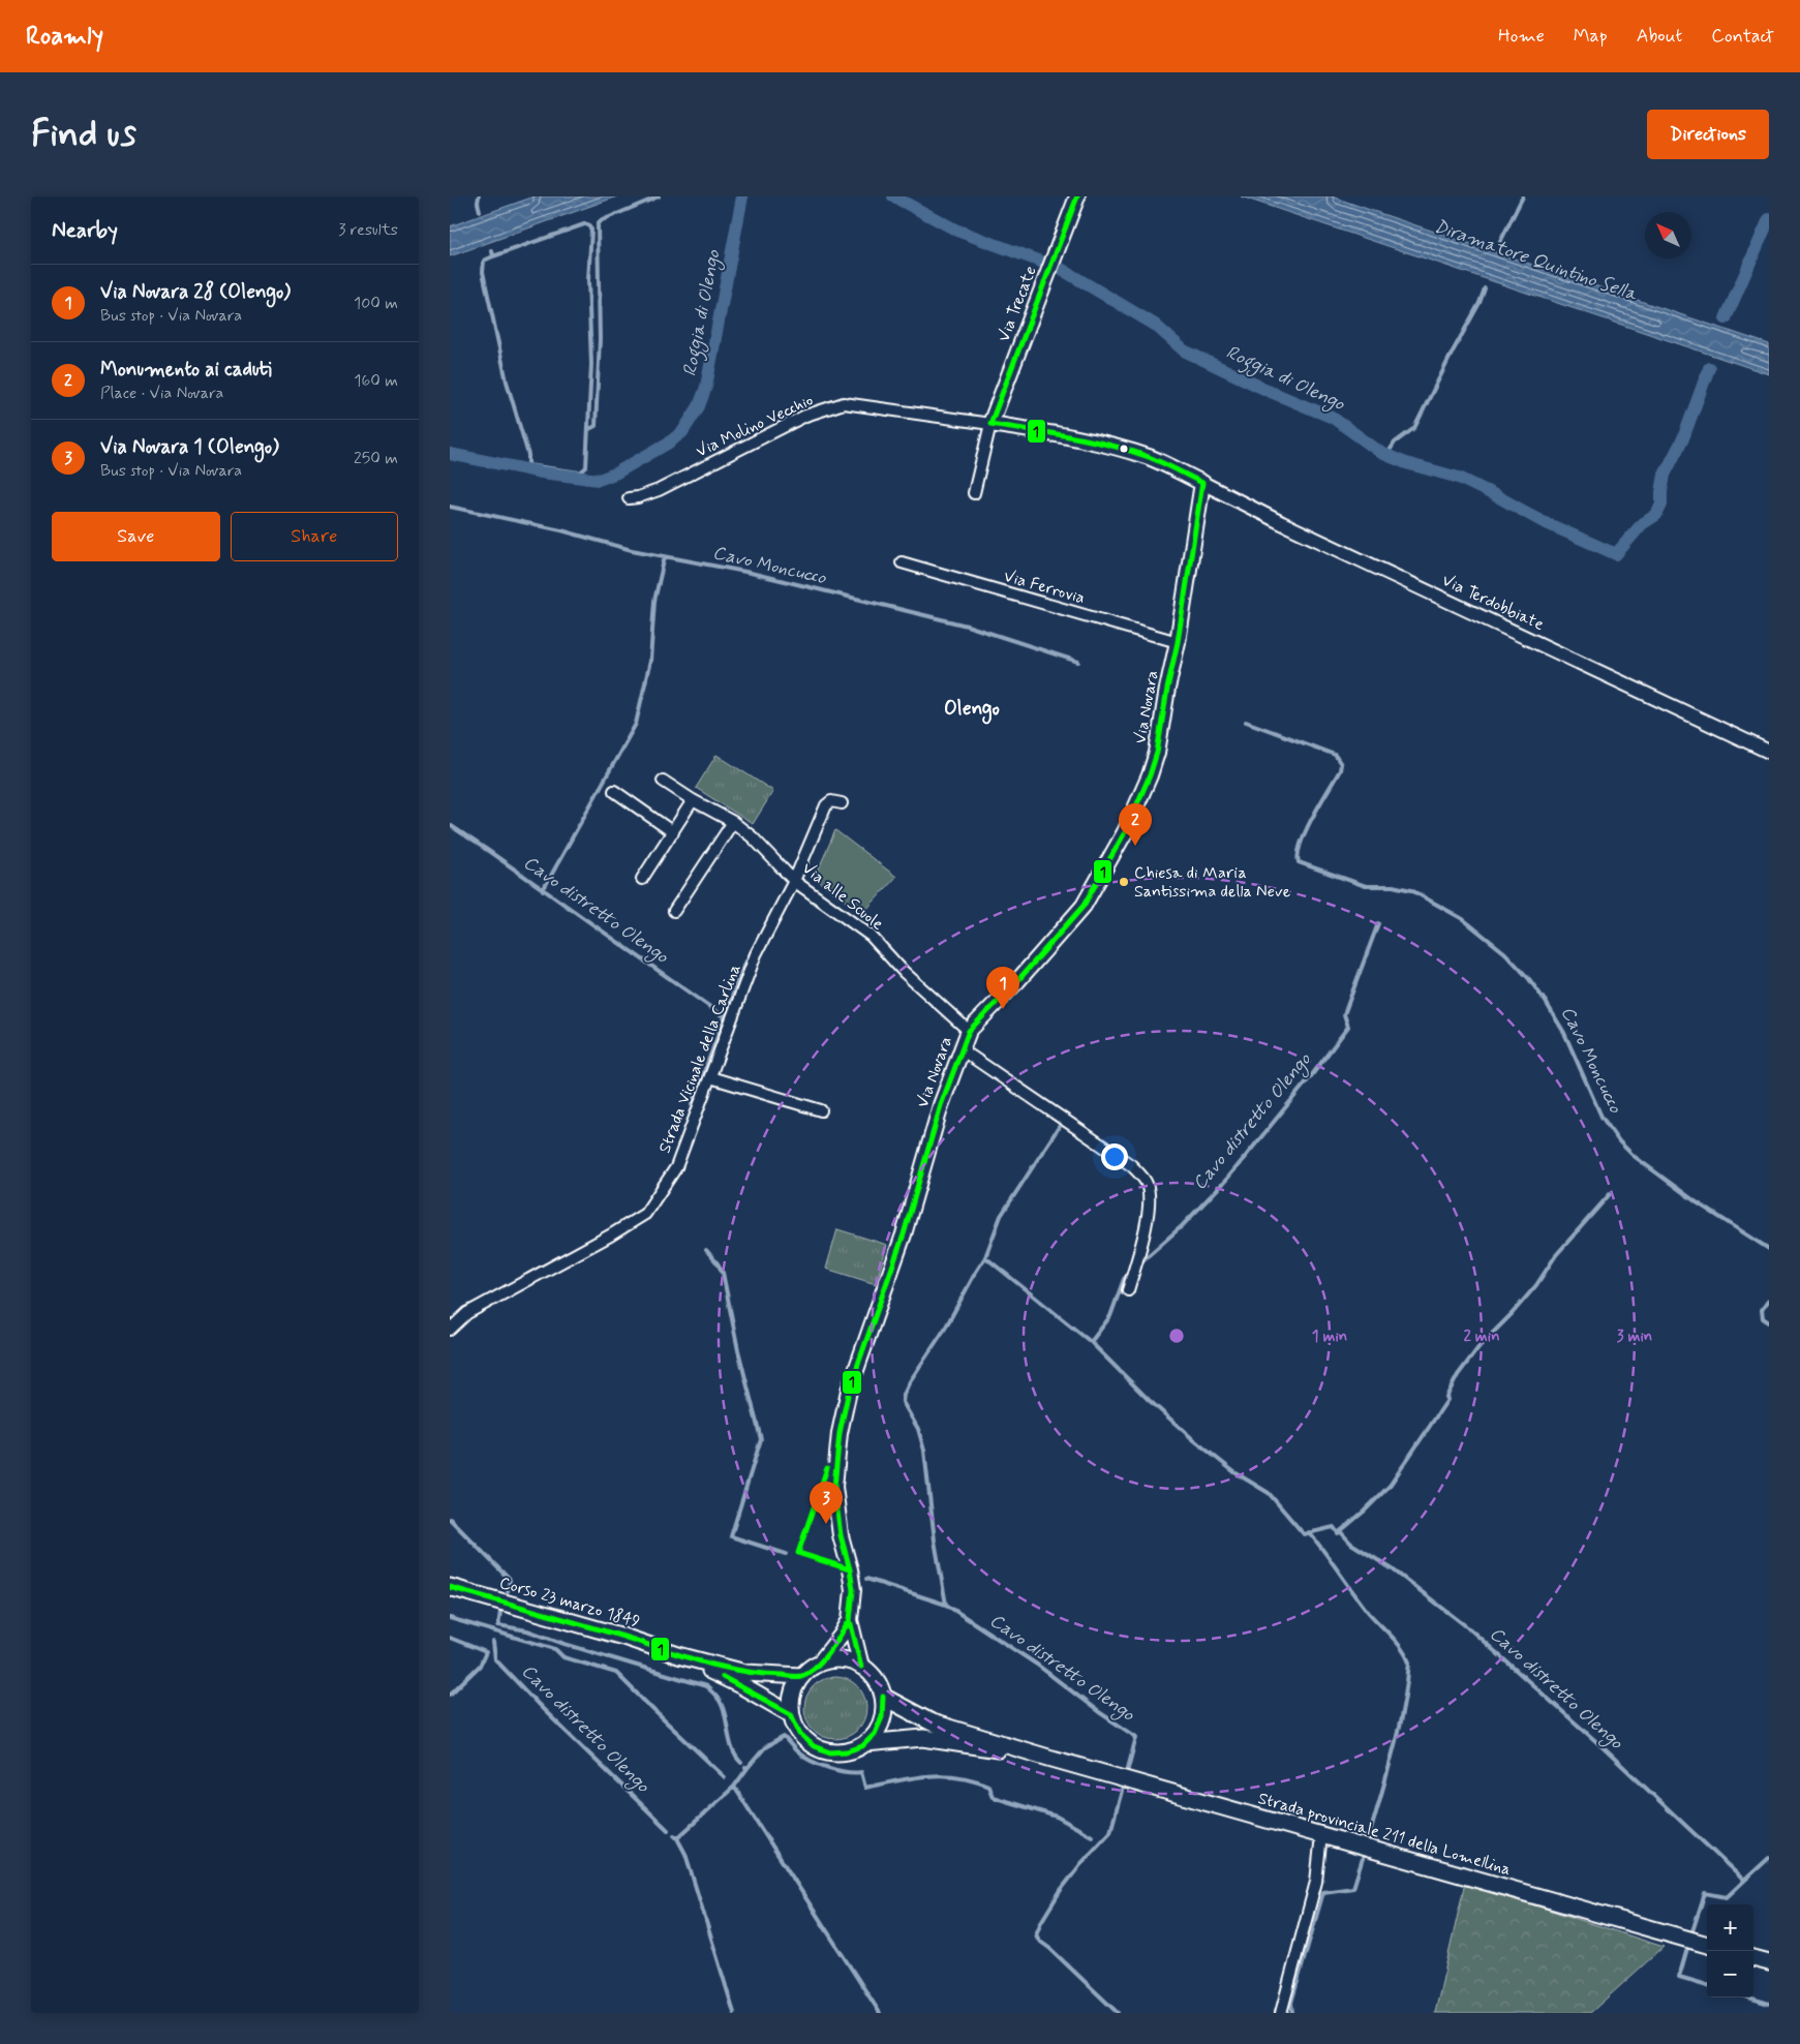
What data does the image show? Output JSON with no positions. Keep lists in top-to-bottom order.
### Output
{
  "streets": {
    "main road": [
      "Via Trecate",
      "Via Novara",
      "Corso 23 marzo 1849",
      "Strada provinciale 211 della Lomellina"
    ],
    "street": [
      "Via Molino Vecchio",
      "Via Ferrovia",
      "Via Terdobbiate",
      "Via alle Scuole",
      "Strada Vicinale della Carlina"
    ]
  },
  "crossings": [
    ["Via Trecate", "Via Molino Vecchio"],
    ["Via Ferrovia", "Via Novara"],
    ["Via Terdobbiate", "Via Novara"],
    ["Via Novara", "Via alle Scuole"],
    ["Via alle Scuole", "Strada Vicinale della Carlina"]
  ],
  "districts": ["Olengo"],
  "water": [
    "Diramatore Quintino Sella",
    "Roggia di Olengo",
    "Cavo Moncucco",
    "Cavo distretto Olengo"
  ],
  "places": ["Chiesa di Maria Santissima della Neve"],
  "lines": ["transit line 1"],
  "north": "top left",
  "page": {
    "header": "Roamly",
    "nav": [
      "Home",
      "Map",
      "About",
      "Contact"
    ],
    "buttons": [
      "Directions",
      ["Save", "Share"]
    ],
    "title": "Find us",
    "heading": ["Nearby", "3 results"],
    "list": [
      {
        "mark": "1",
        "name": "Via Novara 28 (Olengo)",
        "note": "Bus stop · Via Novara",
        "value": "100 m"
      },
      {
        "mark": "2",
        "name": "Monumento ai caduti",
        "note": "Place · Via Novara",
        "value": "160 m"
      },
      {
        "mark": "3",
        "name": "Via Novara 1 (Olengo)",
        "note": "Bus stop · Via Novara",
        "value": "250 m"
      }
    ],
    "pins": ["2", "1", "3"],
    "map_buttons": ["+", "−"]
  },
  "rings": ["1 min", "2 min", "3 min"]
}
